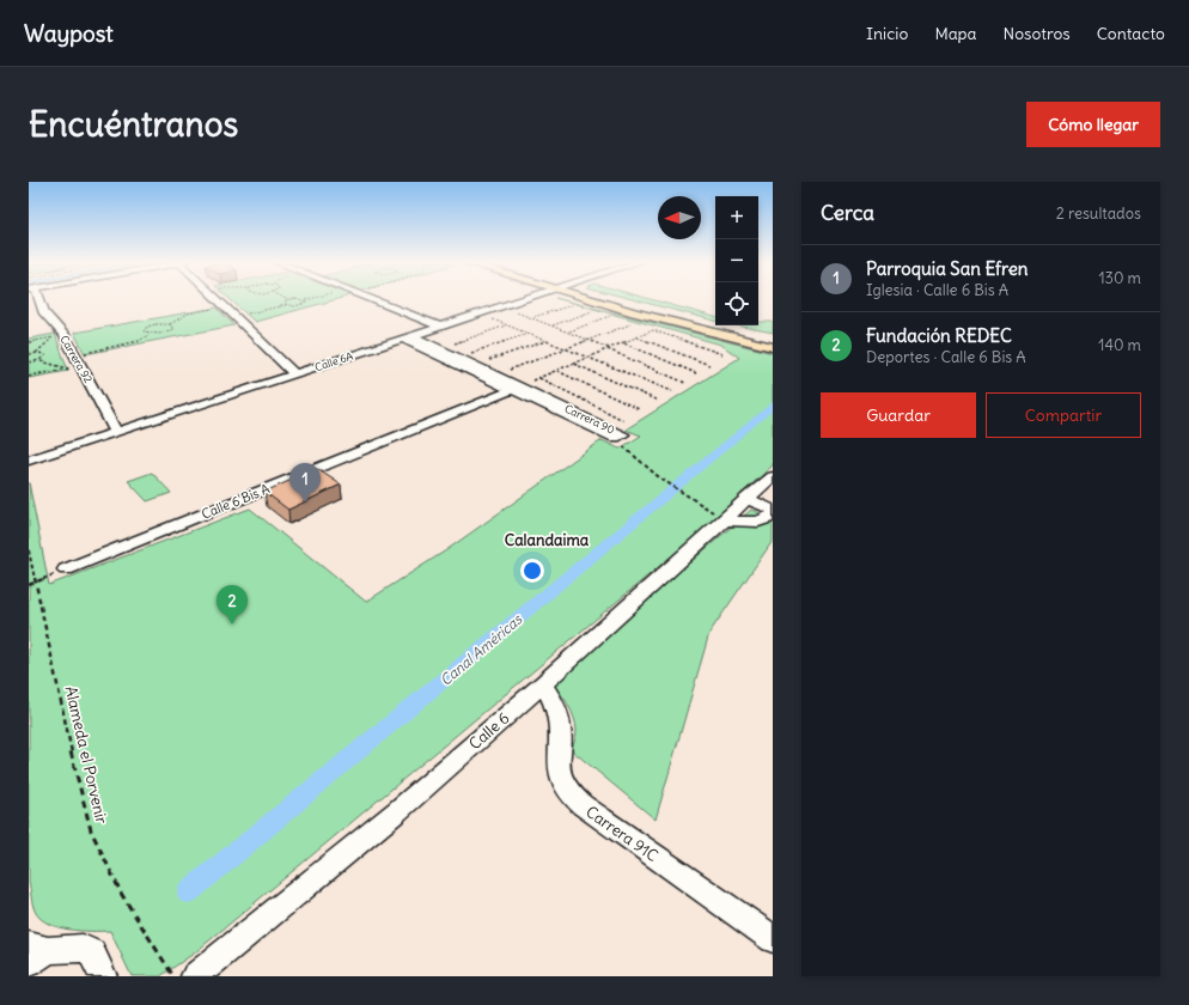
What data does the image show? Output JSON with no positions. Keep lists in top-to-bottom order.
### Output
{
  "streets": {
    "street": [
      "Carrera 92",
      "Calle 6A",
      "Carrera 90",
      "Calle 6 Bis A",
      "Calle 6",
      "Carrera 91C"
    ],
    "path": ["Alameda el Porvenir"]
  },
  "crossings": [
    ["Carrera 92", "Calle 6A"],
    ["Calle 6A", "Carrera 90"],
    ["Carrera 90", "Calle 6 Bis A"],
    ["Calle 6", "Carrera 91C"]
  ],
  "districts": ["Calandaima"],
  "water": ["Canal Américas"],
  "north": "left",
  "page": {
    "header": "Waypost",
    "nav": [
      "Inicio",
      "Mapa",
      "Nosotros",
      "Contacto"
    ],
    "buttons": [
      "Cómo llegar",
      ["Guardar", "Compartir"]
    ],
    "title": "Encuéntranos",
    "heading": ["Cerca", "2 resultados"],
    "map_buttons": ["+", "−"],
    "list": [
      {
        "mark": "1",
        "name": "Parroquia San Efren",
        "note": "Iglesia · Calle 6 Bis A",
        "value": "130 m"
      },
      {
        "mark": "2",
        "name": "Fundación REDEC",
        "note": "Deportes · Calle 6 Bis A",
        "value": "140 m"
      }
    ],
    "pins": ["1", "2"]
  }
}
